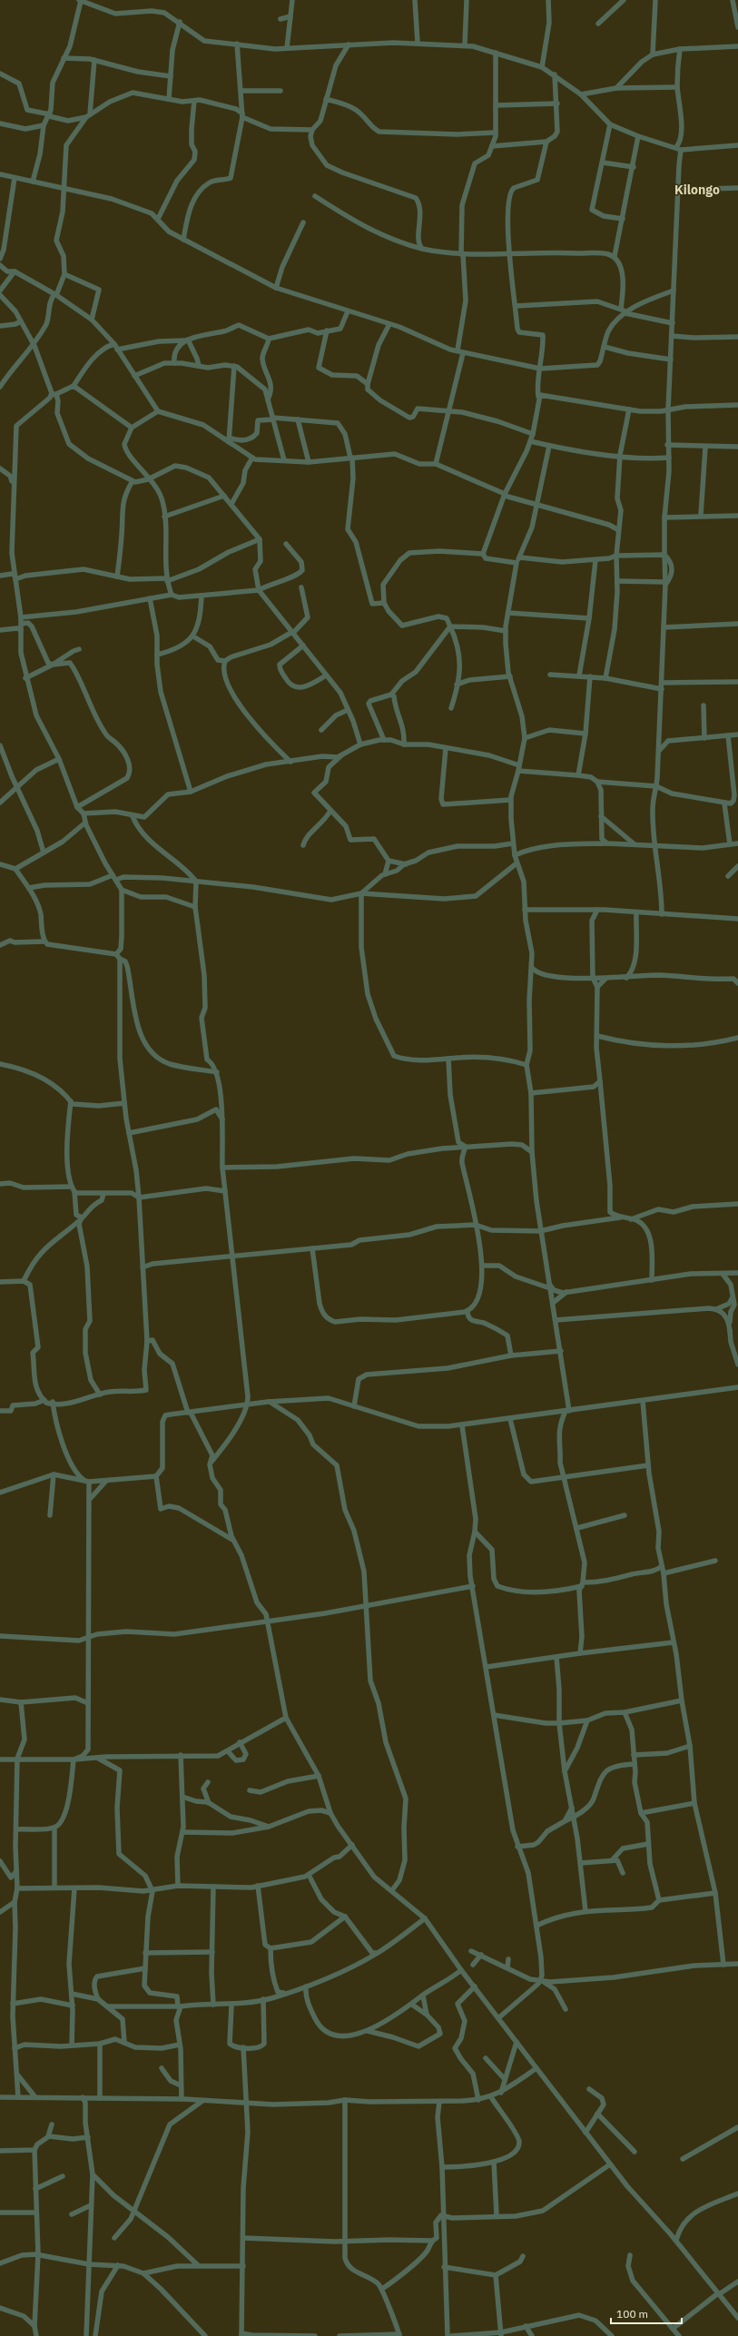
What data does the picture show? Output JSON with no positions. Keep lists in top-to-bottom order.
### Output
{
  "districts": ["Kilongo"],
  "scale_bar": "100 m"
}
